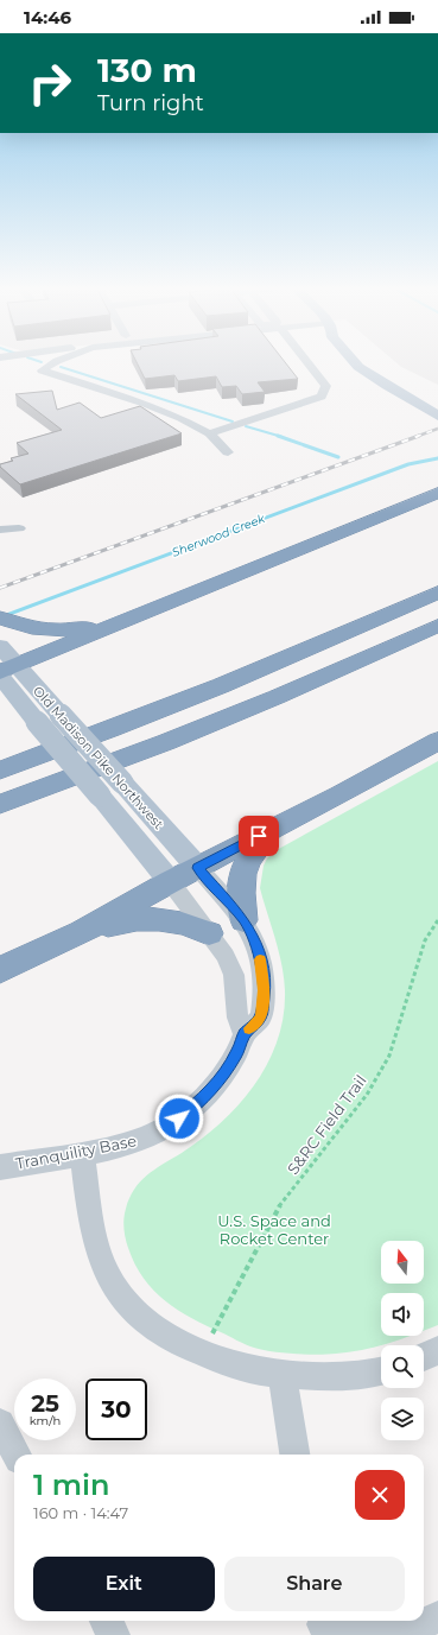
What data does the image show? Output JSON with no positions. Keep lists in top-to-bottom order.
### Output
{
  "streets": {
    "main road": ["Old Madison Pike Northwest"],
    "street": ["Tranquility Base"],
    "path": ["S&RC Field Trail"]
  },
  "crossings": [
    ["Old Madison Pike Northwest", "Tranquility Base"]
  ],
  "water": ["Sherwood Creek"],
  "parks": ["U.S. Space and Rocket Center"],
  "north": "top",
  "page": {
    "status": "14:46",
    "turn": ["130 m", "Turn right"],
    "speed": "25 km/h",
    "limit": "30",
    "heading": ["1 min", "160 m · 14:47"],
    "buttons": ["Exit", "Share"]
  }
}
